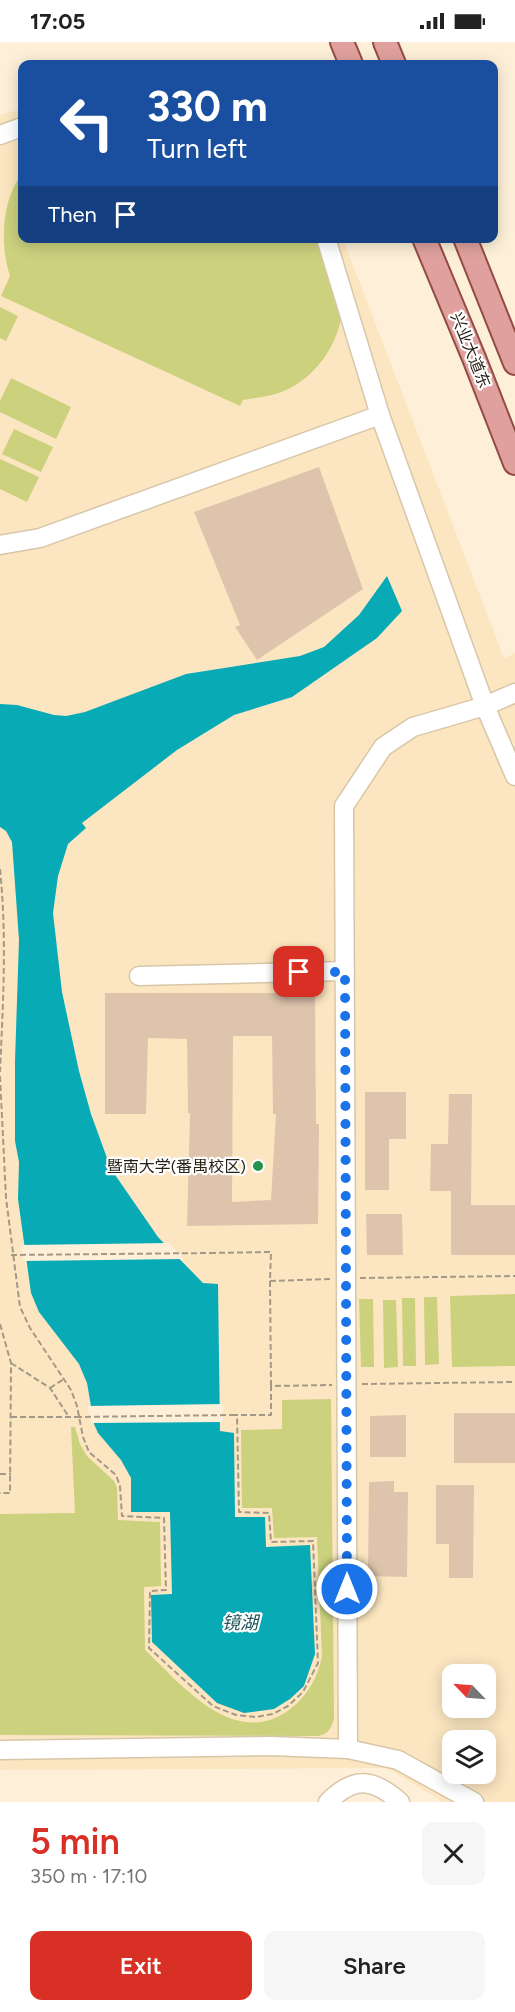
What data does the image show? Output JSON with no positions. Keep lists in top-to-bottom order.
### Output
{
  "streets": {
    "main road": ["兴业大道东"]
  },
  "water": ["镜湖"],
  "places": ["暨南大学(番禺校区)"],
  "north": "top left",
  "page": {
    "status": "17:05",
    "turn": ["330 m", "Turn left"],
    "then": "Then",
    "heading": ["5 min", "350 m · 17:10"],
    "buttons": ["Exit", "Share"]
  }
}
